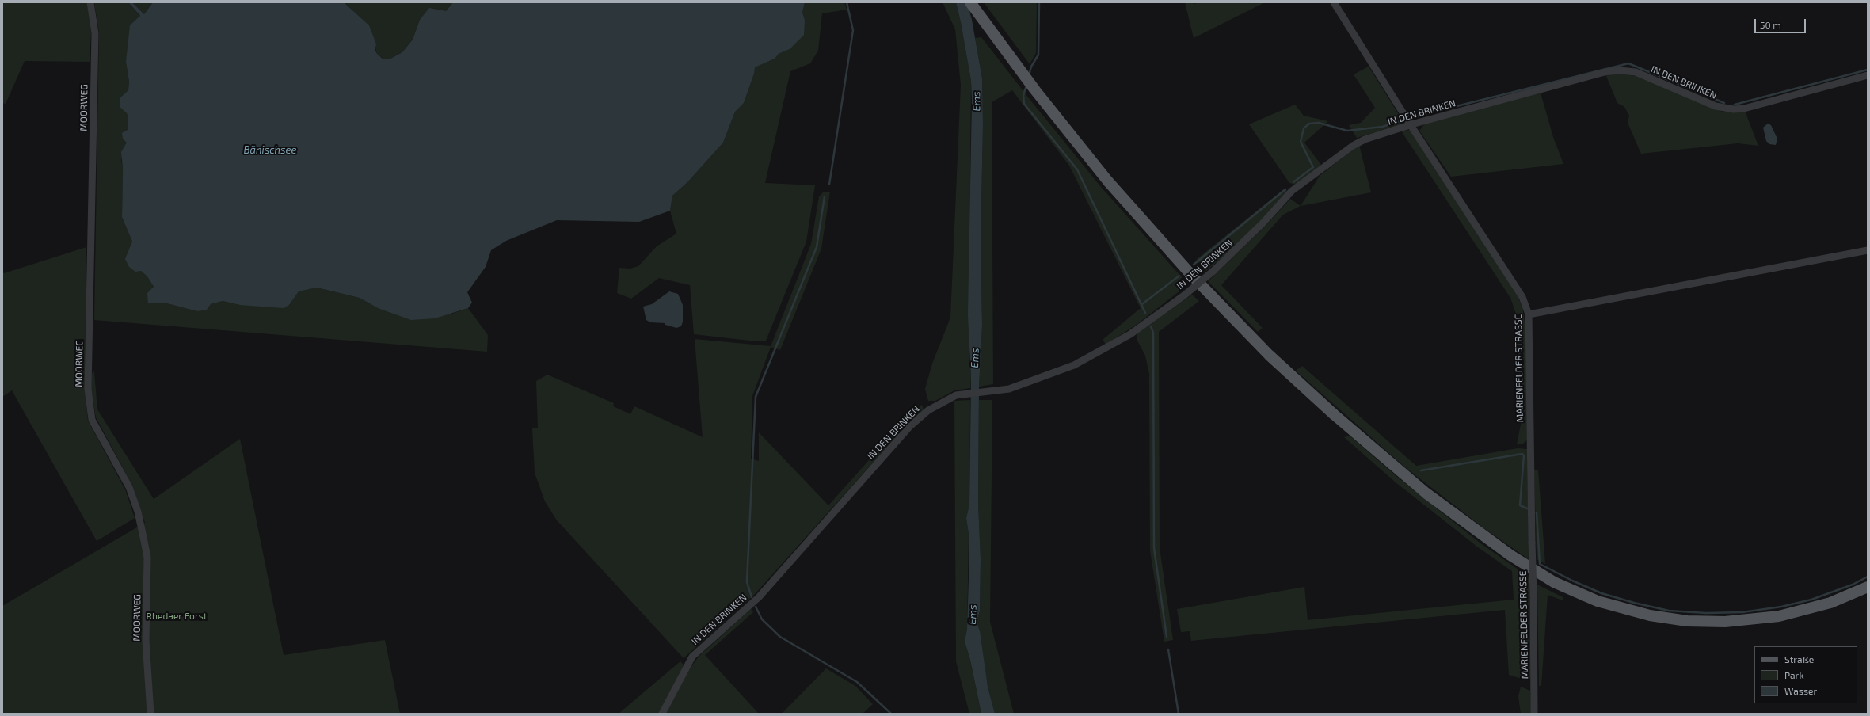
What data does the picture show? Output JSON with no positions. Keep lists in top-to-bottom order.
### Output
{
  "streets": {
    "street": ["IN DEN BRINKEN", "MOORWEG", "MARIENFELDER STRASSE"]
  },
  "crossings": [
    ["IN DEN BRINKEN", "MARIENFELDER STRASSE"]
  ],
  "water": ["Ems", "Bänischsee"],
  "parks": ["Rhedaer Forst"],
  "legend": ["Straße", "Park", "Wasser"],
  "scale_bar": "50 m"
}
